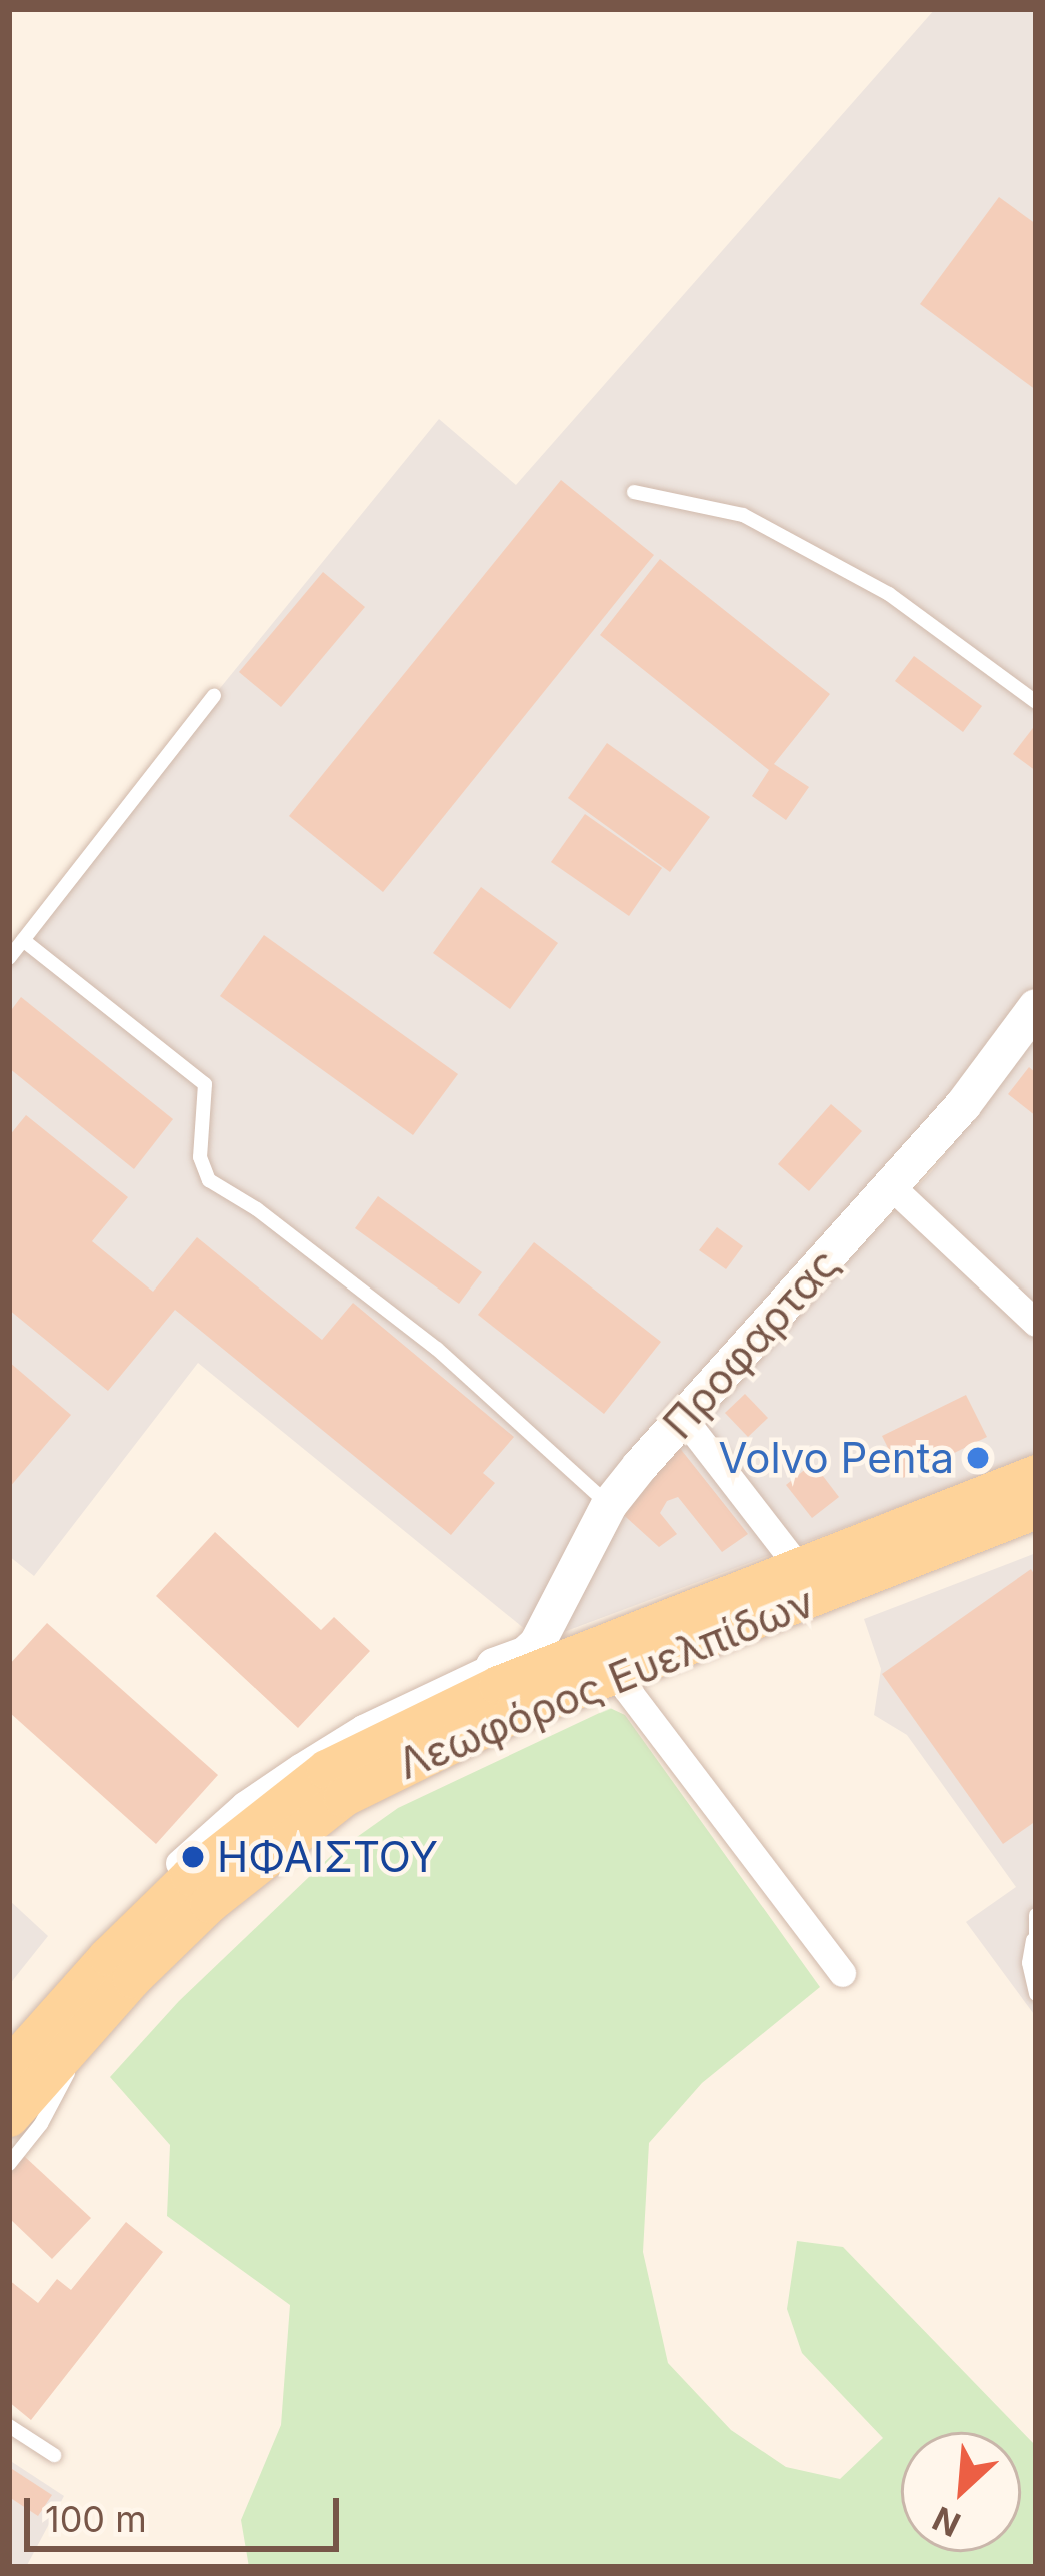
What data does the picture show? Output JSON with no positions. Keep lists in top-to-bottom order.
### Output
{
  "streets": {
    "main road": ["Λεωφόρος Ευελπίδων"],
    "street": ["Προφαρτας"]
  },
  "crossings": [
    ["Προφαρτας", "Λεωφόρος Ευελπίδων"]
  ],
  "places": ["Volvo Penta", "ΗΦΑΙΣΤΟΥ"],
  "scale_bar": "100 m",
  "north": "bottom left"
}
